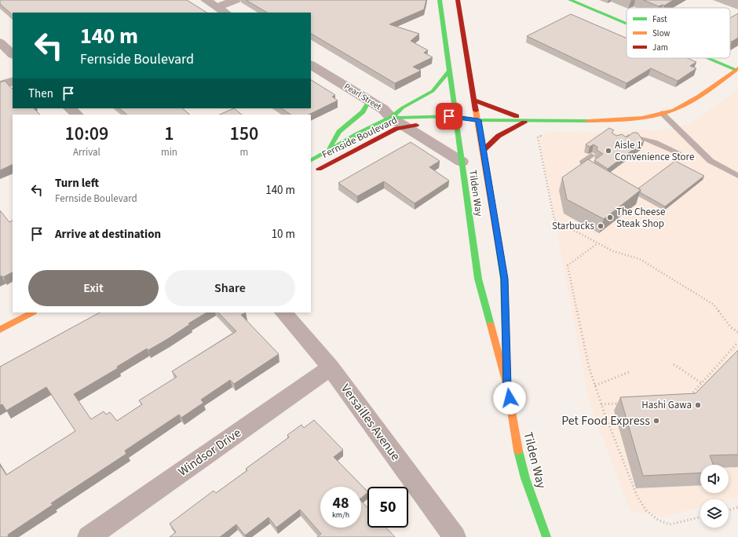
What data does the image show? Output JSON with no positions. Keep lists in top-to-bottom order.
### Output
{
  "streets": {
    "main road": ["Fernside Boulevard", "Tilden Way"],
    "street": ["Pearl Street", "Versailles Avenue", "Windsor Drive"]
  },
  "crossings": [
    ["Pearl Street", "Fernside Boulevard"],
    ["Pearl Street", "Tilden Way"],
    ["Fernside Boulevard", "Tilden Way"],
    ["Versailles Avenue", "Windsor Drive"]
  ],
  "places": [
    "Aisle 1 Convenience Store",
    "The Cheese Steak Shop",
    "Starbucks",
    "Hashi Gawa",
    "Pet Food Express"
  ],
  "legend": ["Fast", "Slow", "Jam"],
  "page": {
    "turn": ["140 m", "Fernside Boulevard"],
    "then": "Then",
    "eta": [
      "10:09",
      "Arrival",
      "1",
      "min",
      "150",
      "m"
    ],
    "list": [
      {
        "name": "Turn left",
        "note": "Fernside Boulevard",
        "value": "140 m"
      },
      {
        "name": "Arrive at destination",
        "value": "10 m"
      }
    ],
    "buttons": ["Exit", "Share"],
    "speed": "48 km/h",
    "limit": "50"
  }
}
